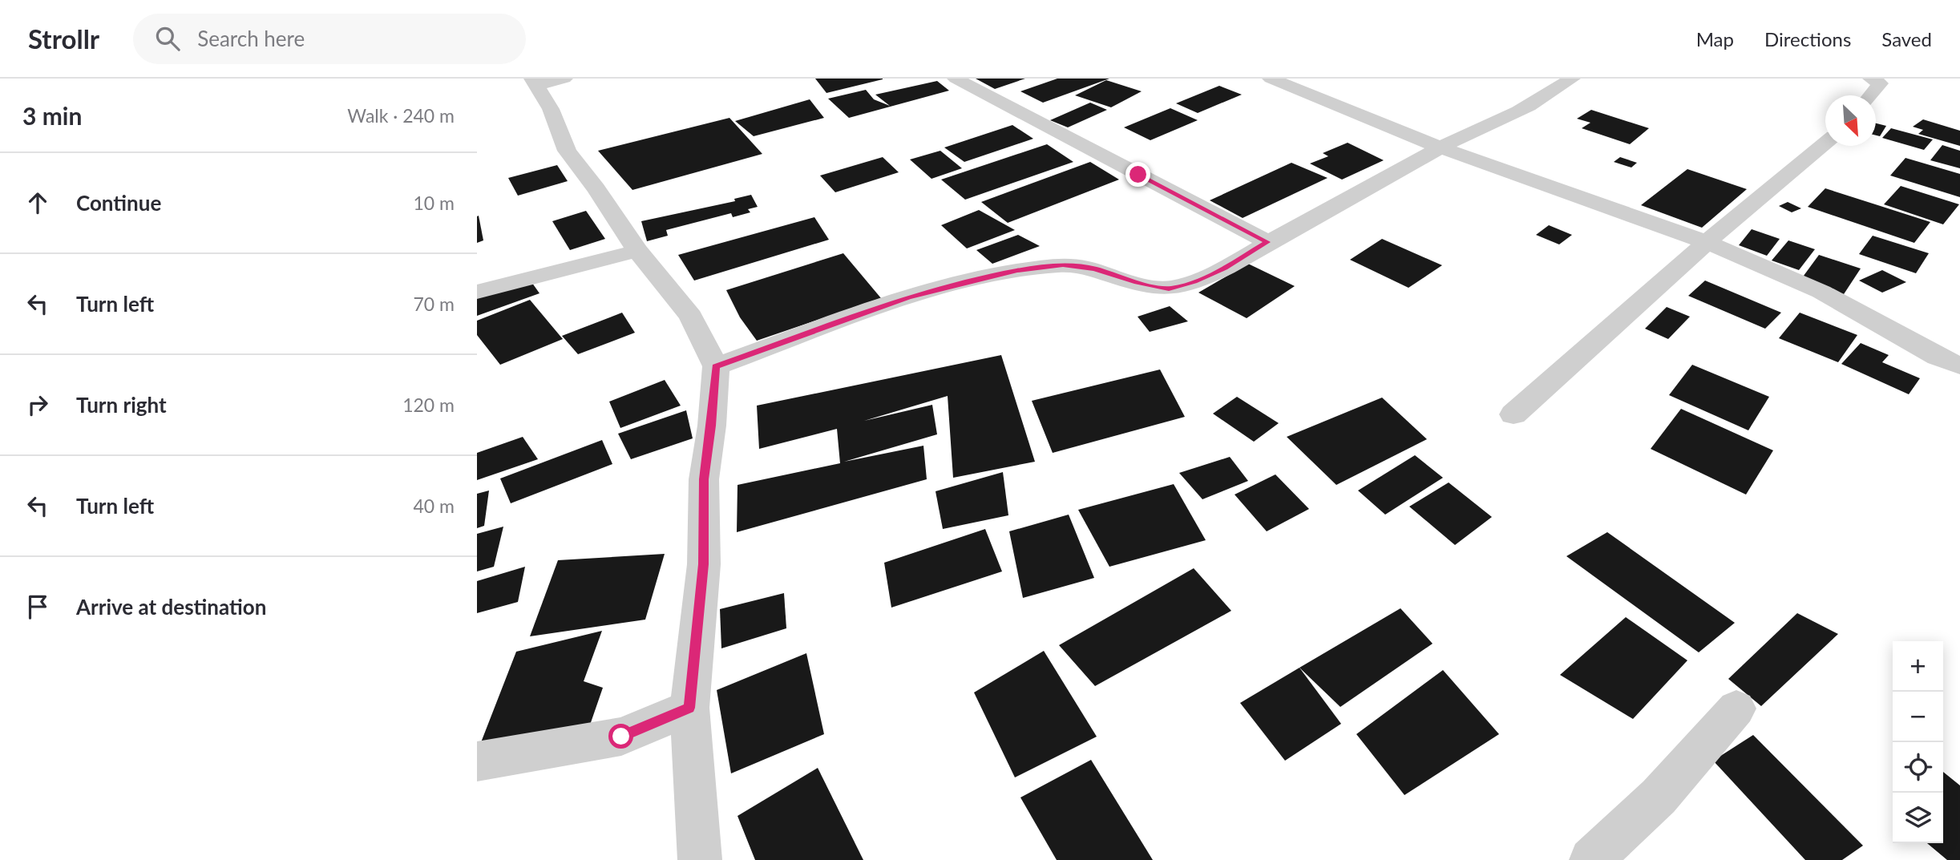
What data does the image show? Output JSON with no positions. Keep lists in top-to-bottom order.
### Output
{
  "north": "bottom right",
  "page": {
    "header": "Strollr",
    "search": "Search here",
    "nav": ["Map", "Directions", "Saved"],
    "heading": ["3 min", "Walk · 240 m"],
    "list": [
      ["Continue", "10 m"],
      ["Turn left", "70 m"],
      ["Turn right", "120 m"],
      ["Turn left", "40 m"],
      "Arrive at destination"
    ],
    "map_buttons": ["+", "−"]
  }
}
